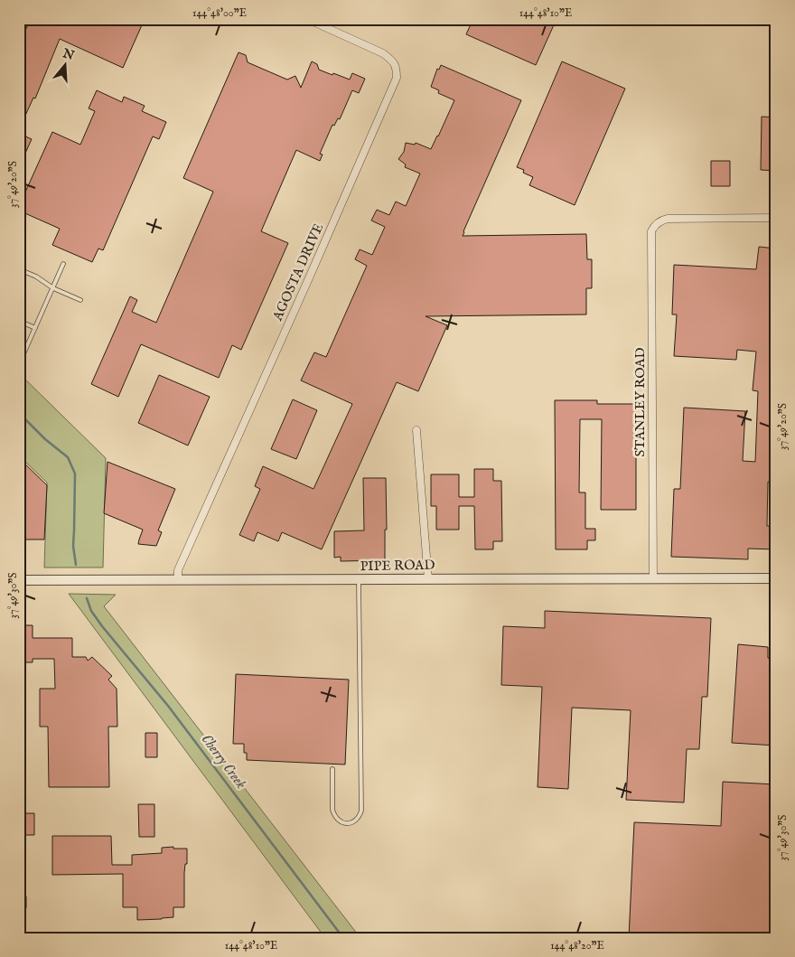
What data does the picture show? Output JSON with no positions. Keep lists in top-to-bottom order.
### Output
{
  "streets": {
    "street": ["AGOSTA DRIVE", "STANLEY ROAD", "PIPE ROAD"]
  },
  "crossings": [
    ["AGOSTA DRIVE", "PIPE ROAD"],
    ["STANLEY ROAD", "PIPE ROAD"]
  ],
  "water": ["Cherry Creek"],
  "north": "top",
  "coordinates": [
    "144°48'00\"E",
    "144°48'10\"E",
    "37°49'20\"S",
    "37°49'30\"S",
    "144°48'20\"E"
  ]
}
